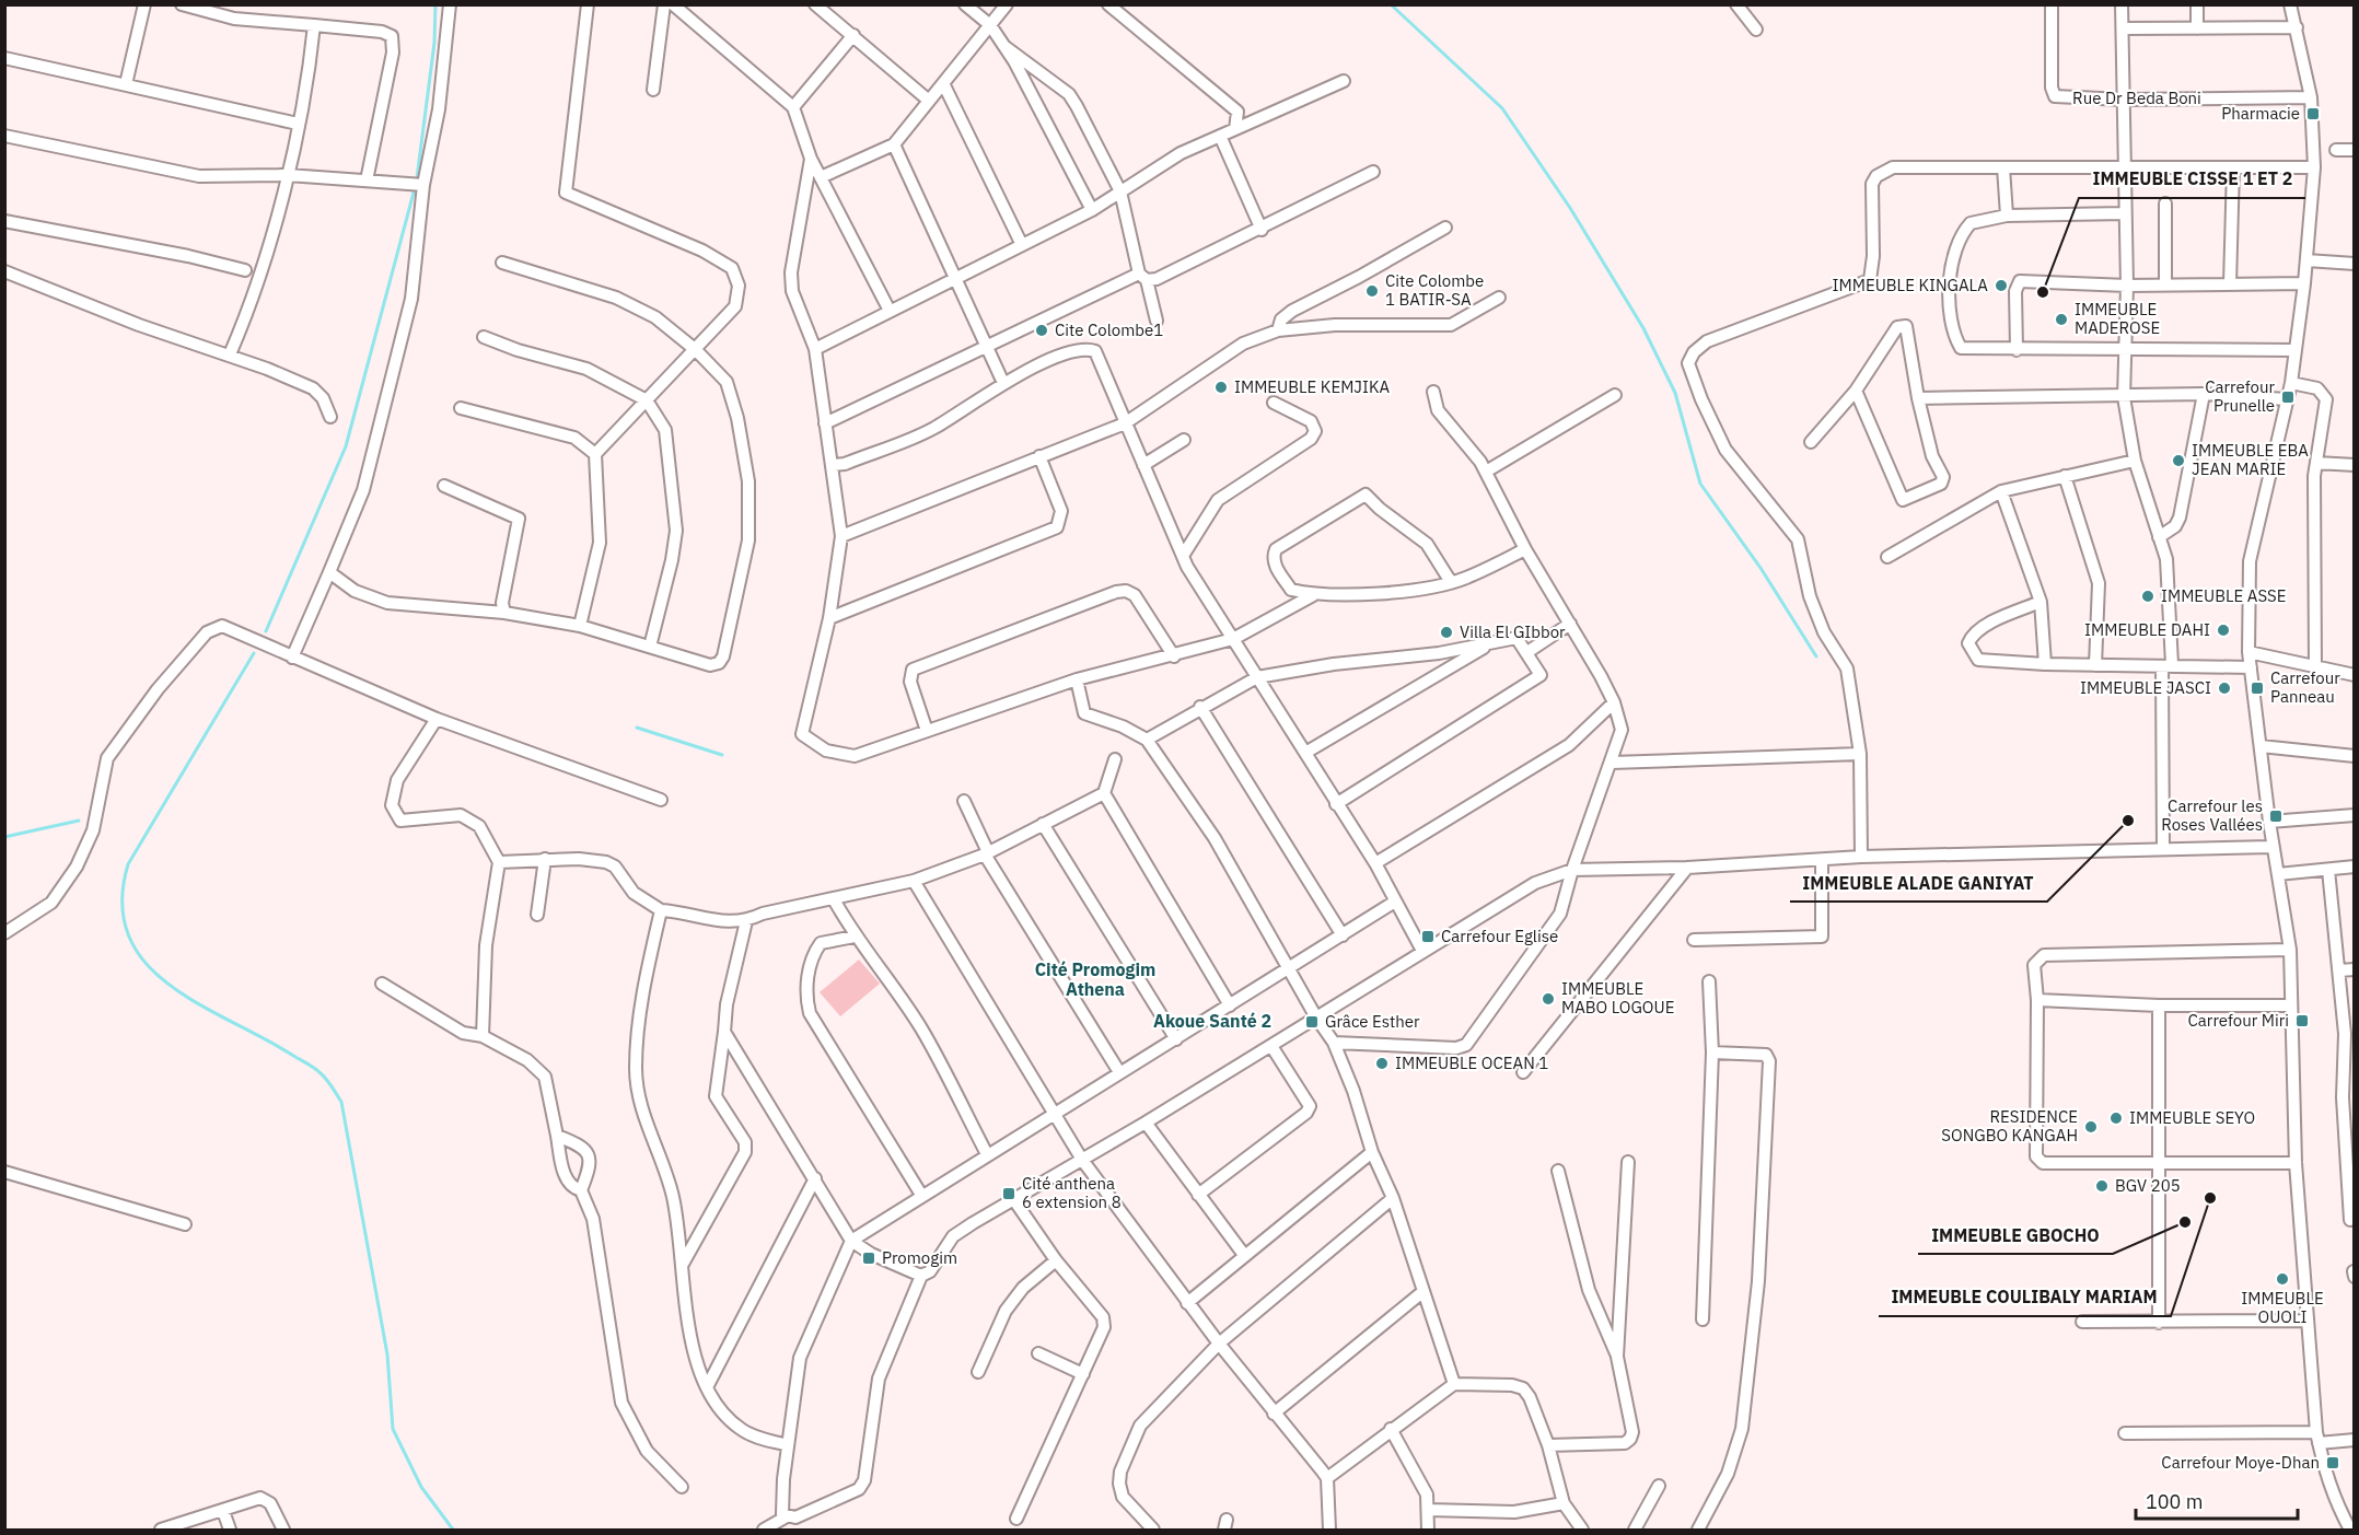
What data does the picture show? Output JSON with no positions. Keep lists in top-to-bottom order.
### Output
{
  "streets": {
    "street": ["Rue Dr Beda Boni"]
  },
  "districts": ["Cité Promogim Athena", "Akoue Santé 2"],
  "places": {
    "transit": [
      "Pharmacie",
      "Carrefour Prunelle",
      "Carrefour Panneau",
      "Carrefour les Roses Vallées",
      "Carrefour Eglise",
      "Carrefour Miri",
      "Grâce Esther",
      "Cité anthena 6 extension 8",
      "Promogim",
      "Carrefour Moye-Dhan"
    ],
    "other": [
      "IMMEUBLE KINGALA",
      "Cite Colombe 1 BATIR-SA",
      "IMMEUBLE CISSE 1 ET 2",
      "IMMEUBLE MADEROSE",
      "Cite Colombe1",
      "IMMEUBLE KEMJIKA",
      "IMMEUBLE EBA JEAN MARIE",
      "IMMEUBLE ASSE",
      "IMMEUBLE DAHI",
      "Villa El GIbbor",
      "IMMEUBLE JASCI",
      "IMMEUBLE ALADE GANIYAT",
      "IMMEUBLE MABO LOGOUE",
      "IMMEUBLE OCEAN 1",
      "IMMEUBLE SEYO",
      "RESIDENCE SONGBO KANGAH",
      "BGV 205",
      "IMMEUBLE COULIBALY MARIAM",
      "IMMEUBLE GBOCHO",
      "IMMEUBLE OUOLI"
    ]
  },
  "scale_bar": "100 m"
}
